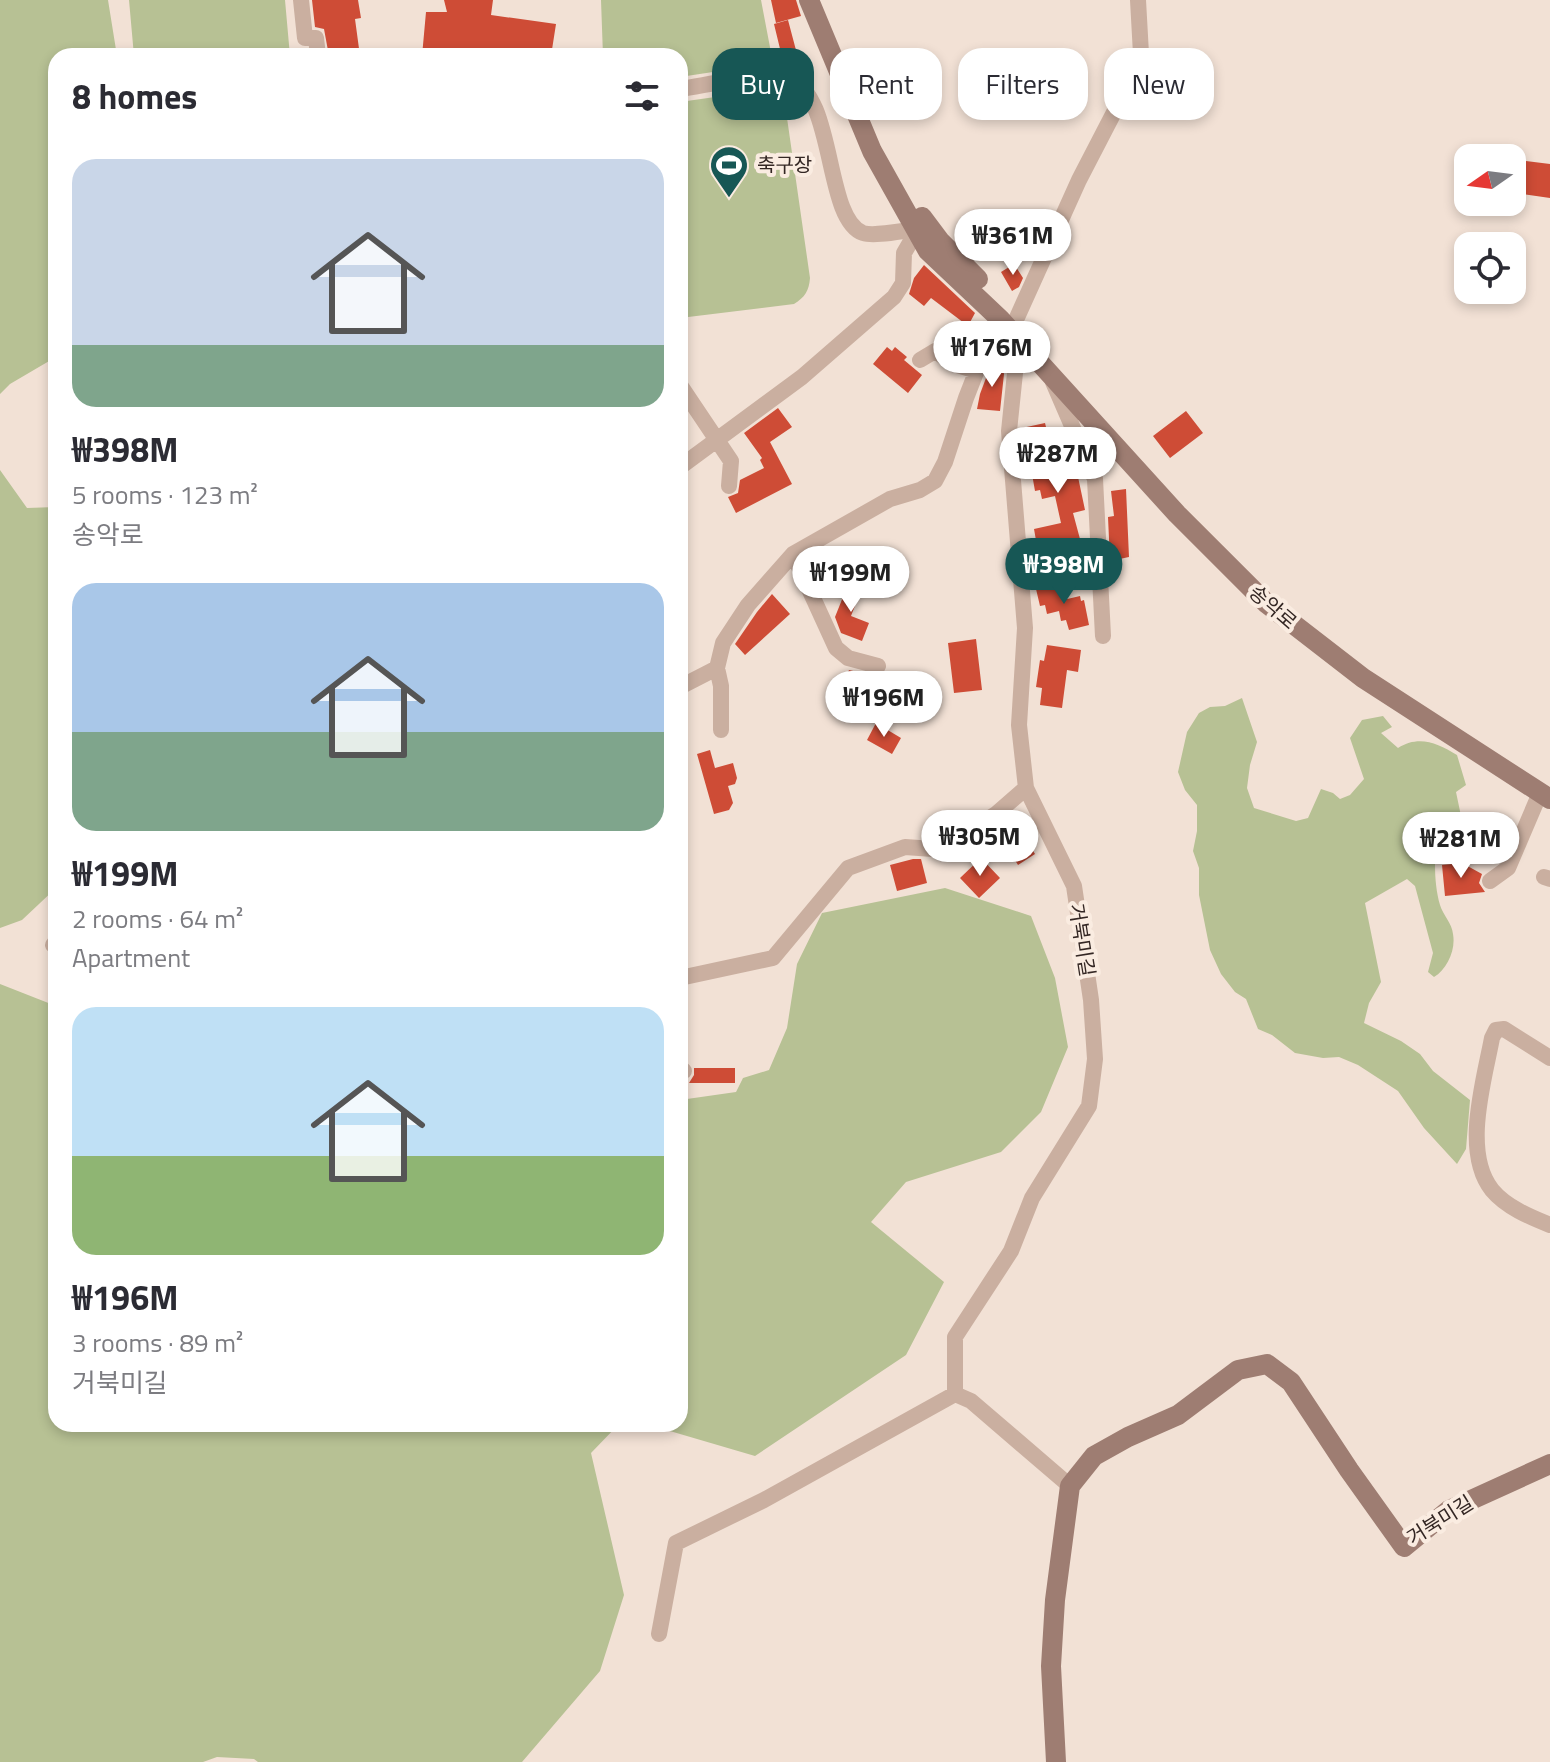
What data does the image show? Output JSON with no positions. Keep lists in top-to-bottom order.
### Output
{
  "streets": {
    "main road": ["송악로", "거북미길"]
  },
  "crossings": [
    ["송악로", "거북미길"]
  ],
  "places": {
    "sports": ["축구장"]
  },
  "north": "left",
  "page": {
    "chip": [
      "Buy",
      "Rent",
      "Filters",
      "New"
    ],
    "heading": "8 homes",
    "list": [
      {
        "name": "₩398M",
        "note": "5 rooms · 123 m² · 송악로"
      },
      {
        "name": "₩199M",
        "note": "2 rooms · 64 m² · Apartment"
      },
      {
        "name": "₩196M",
        "note": "3 rooms · 89 m² · 거북미길"
      }
    ],
    "price": [
      "₩361M",
      "₩176M",
      "₩287M",
      "₩398M",
      "₩199M",
      "₩196M",
      "₩305M",
      "₩281M"
    ]
  }
}
